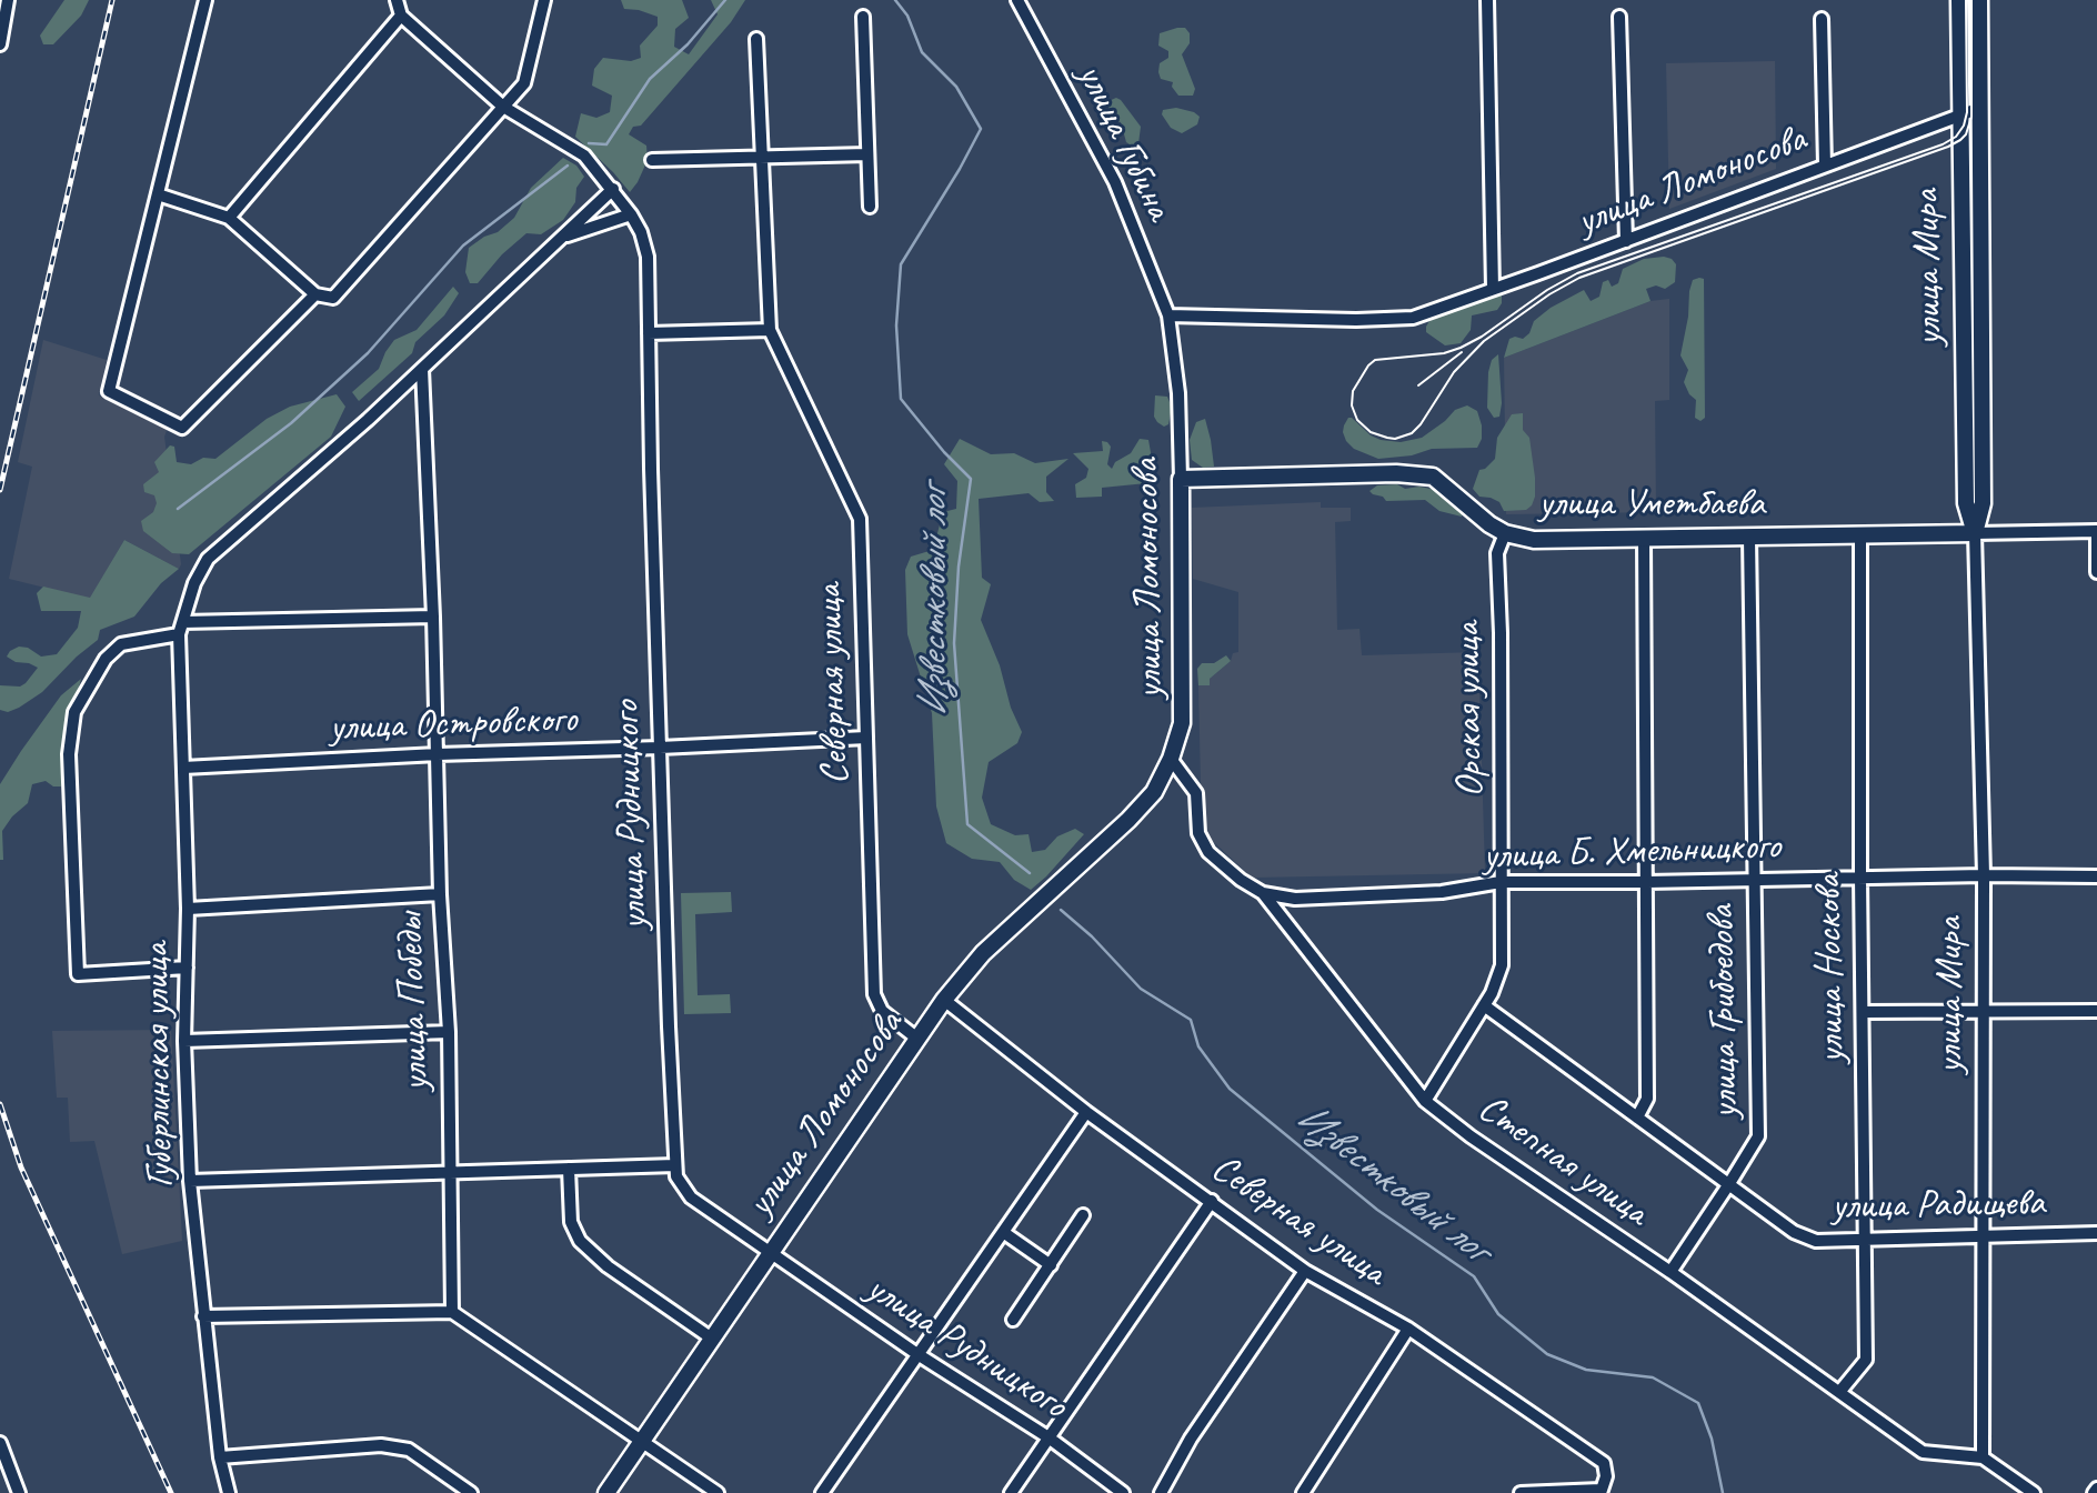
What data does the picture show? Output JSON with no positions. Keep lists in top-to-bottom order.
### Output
{
  "streets": {
    "main road": ["улица Ломоносова", "улица Мира", "улица Уметбаева"],
    "street": [
      "улица Губина",
      "Северная улица",
      "Орская улица",
      "улица Островского",
      "улица Рудницкого",
      "улица Б. Хмельницкого",
      "улица Носкова",
      "улица Победы",
      "улица Грибоедова",
      "Губерлинская улица",
      "Степная улица",
      "улица Радищева"
    ]
  },
  "crossings": [
    ["улица Губина", "улица Ломоносова"],
    ["улица Ломоносова", "улица Мира"],
    ["улица Ломоносова", "улица Уметбаева"],
    ["улица Ломоносова", "Северная улица"],
    ["улица Ломоносова", "улица Рудницкого"],
    ["улица Ломоносова", "Степная улица"],
    ["улица Мира", "улица Уметбаева"],
    ["улица Мира", "улица Б. Хмельницкого"],
    ["улица Мира", "Степная улица"],
    ["улица Мира", "улица Радищева"],
    ["улица Уметбаева", "Орская улица"],
    ["улица Уметбаева", "улица Носкова"],
    ["улица Уметбаева", "улица Грибоедова"],
    ["Северная улица", "улица Островского"],
    ["Орская улица", "улица Б. Хмельницкого"],
    ["Орская улица", "Степная улица"],
    ["Орская улица", "улица Радищева"],
    ["улица Островского", "улица Рудницкого"],
    ["улица Островского", "улица Победы"],
    ["улица Островского", "Губерлинская улица"],
    ["улица Рудницкого", "Губерлинская улица"],
    ["улица Б. Хмельницкого", "улица Носкова"],
    ["улица Б. Хмельницкого", "улица Грибоедова"],
    ["улица Б. Хмельницкого", "Степная улица"],
    ["улица Носкова", "Степная улица"],
    ["улица Носкова", "улица Радищева"],
    ["улица Победы", "Губерлинская улица"],
    ["улица Грибоедова", "Степная улица"],
    ["улица Грибоедова", "улица Радищева"]
  ],
  "water": ["Известковый лог"]
}
